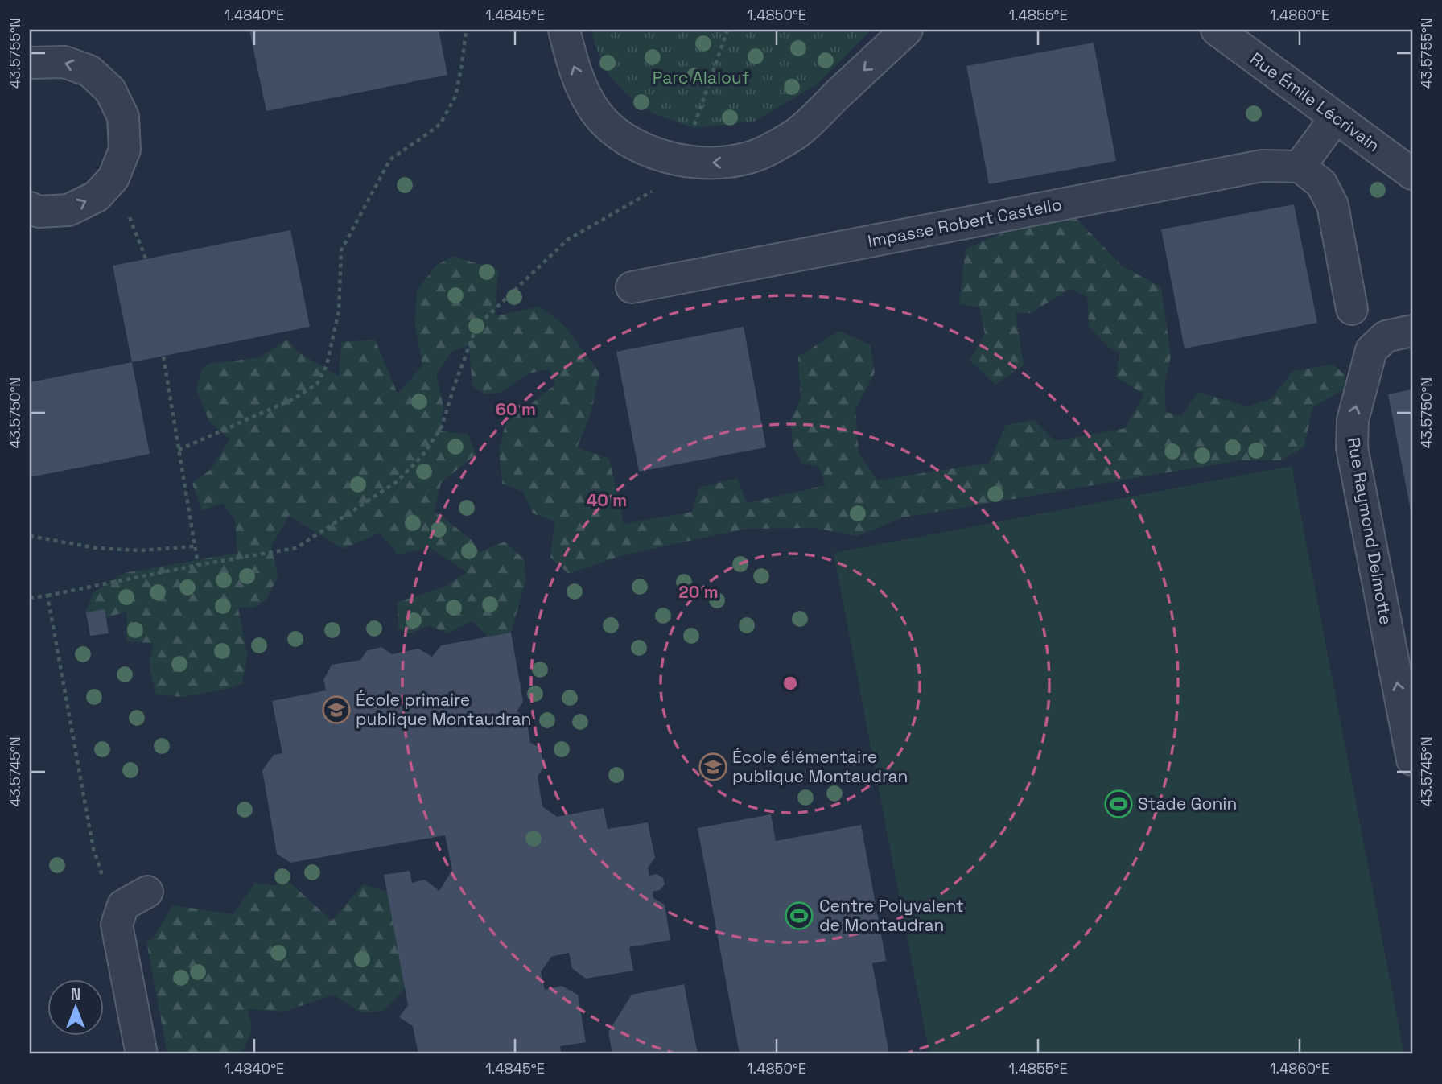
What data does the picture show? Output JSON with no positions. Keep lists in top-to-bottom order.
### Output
{
  "streets": {
    "street": ["Rue Émile Lécrivain", "Impasse Robert Castello", "Rue Raymond Delmotte"]
  },
  "parks": ["Parc Alalouf"],
  "places": {
    "school or university": ["École primaire publique Montaudran", "École élémentaire publique Montaudran"],
    "sports": ["Stade Gonin", "Centre Polyvalent de Montaudran"]
  },
  "north": "top",
  "coordinates": [
    "1.4840°E",
    "1.4845°E",
    "1.4850°E",
    "1.4855°E",
    "1.4860°E",
    "43.5755°N",
    "43.5750°N",
    "43.5745°N"
  ],
  "rings": ["60 m", "40 m", "20 m"]
}
